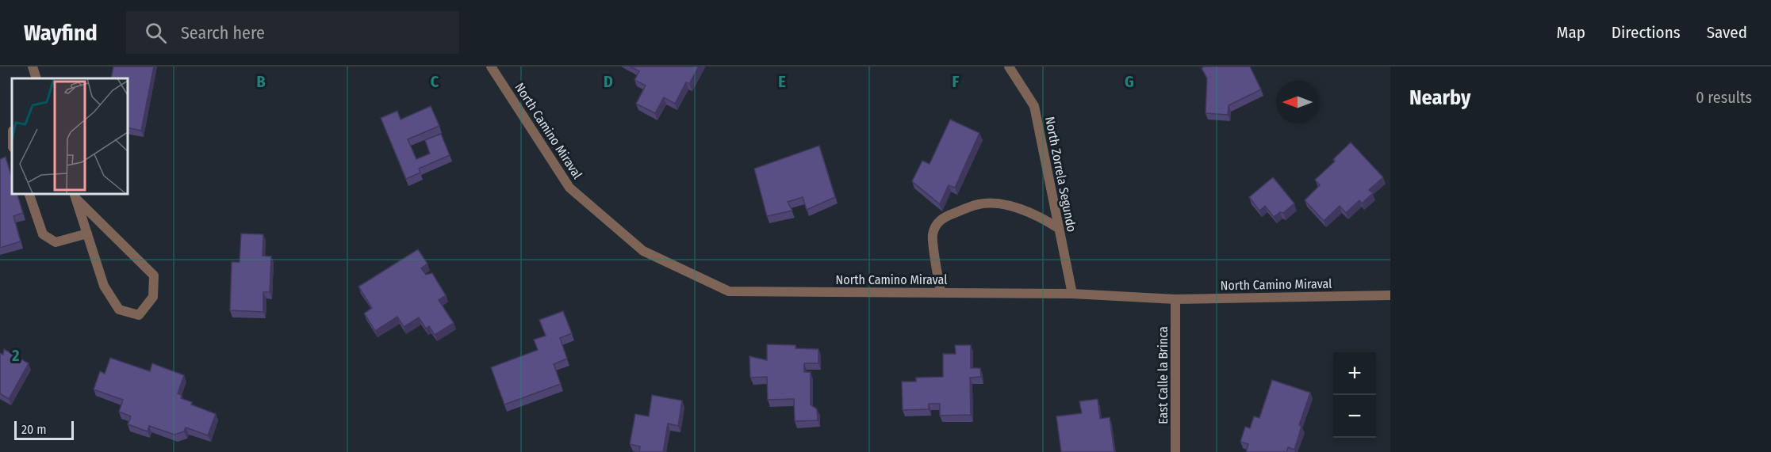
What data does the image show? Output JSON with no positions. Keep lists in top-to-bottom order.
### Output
{
  "streets": {
    "street": ["North Camino Miraval", "North Zorrela Segundo", "East Calle la Brinca"]
  },
  "crossings": [
    ["North Camino Miraval", "North Zorrela Segundo"],
    ["North Camino Miraval", "East Calle la Brinca"]
  ],
  "scale_bar": "20 m",
  "north": "left",
  "page": {
    "header": "Wayfind",
    "search": "Search here",
    "nav": ["Map", "Directions", "Saved"],
    "heading": ["Nearby", "0 results"],
    "map_buttons": ["+", "−"],
    "scale": "20 m"
  },
  "grid": {
    "columns": [
      "B",
      "C",
      "D",
      "E",
      "F",
      "G"
    ],
    "rows": ["2"]
  }
}
